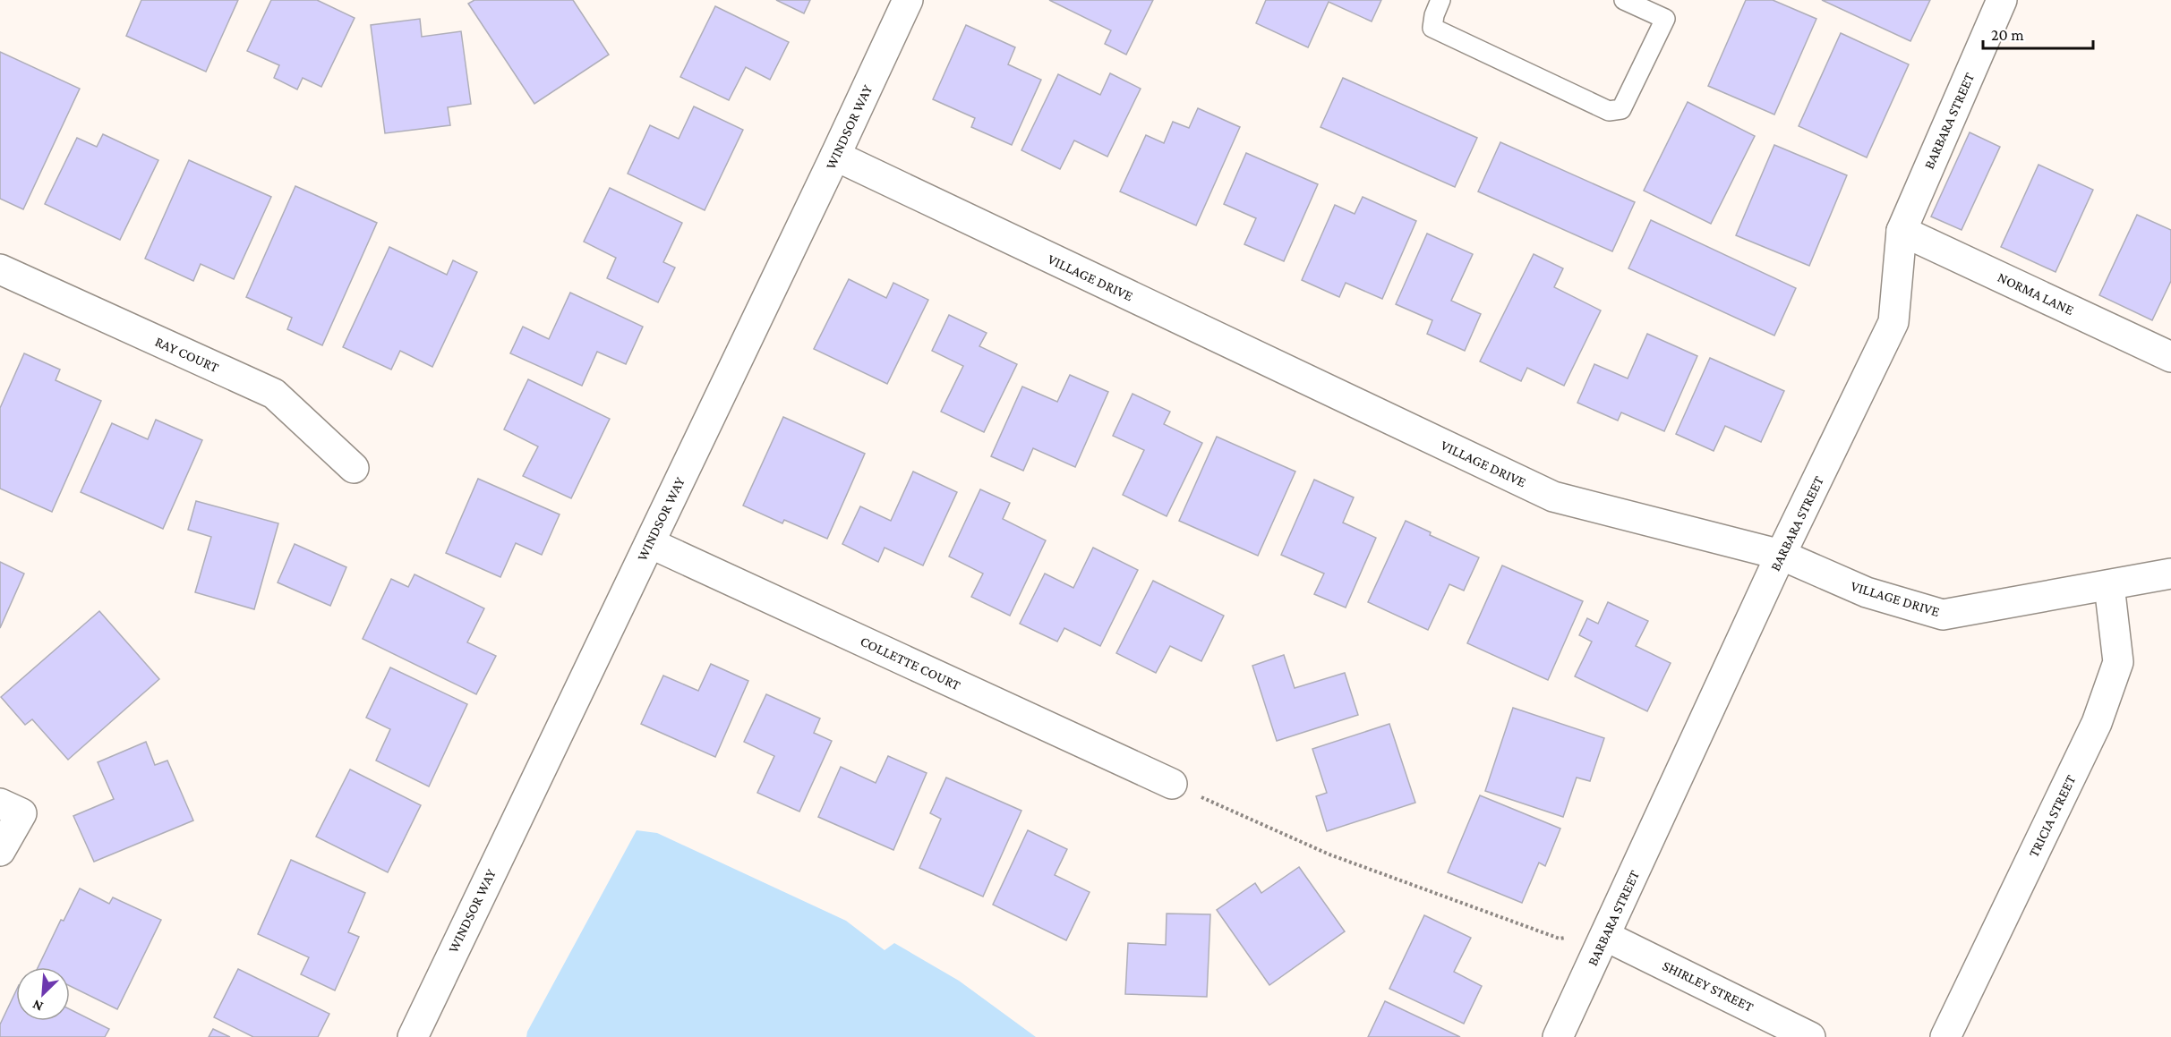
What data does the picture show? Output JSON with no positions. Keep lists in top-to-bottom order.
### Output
{
  "streets": {
    "street": [
      "BARBARA STREET",
      "WINDSOR WAY",
      "VILLAGE DRIVE",
      "NORMA LANE",
      "RAY COURT",
      "COLLETTE COURT",
      "TRICIA STREET",
      "SHIRLEY STREET"
    ]
  },
  "crossings": [
    ["BARBARA STREET", "VILLAGE DRIVE"],
    ["BARBARA STREET", "NORMA LANE"],
    ["BARBARA STREET", "SHIRLEY STREET"],
    ["WINDSOR WAY", "VILLAGE DRIVE"],
    ["WINDSOR WAY", "COLLETTE COURT"],
    ["VILLAGE DRIVE", "TRICIA STREET"]
  ],
  "scale_bar": "20 m",
  "north": "bottom left"
}
